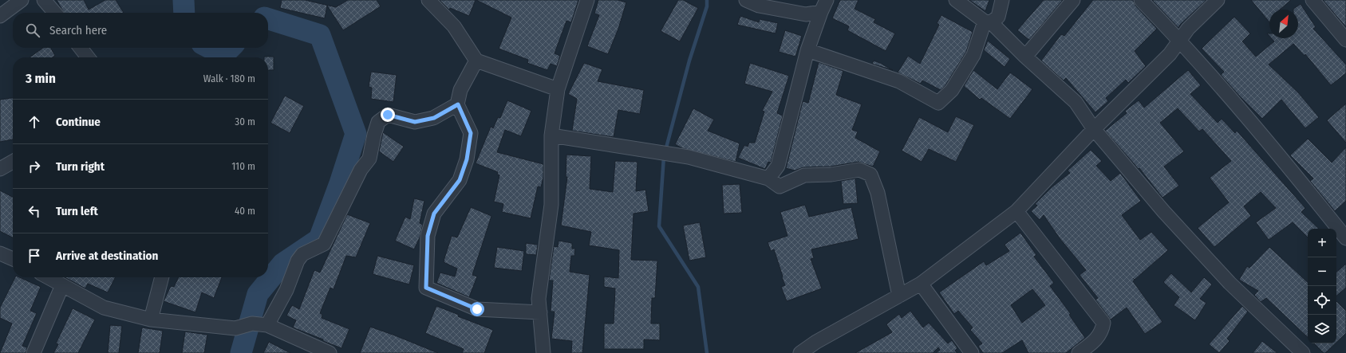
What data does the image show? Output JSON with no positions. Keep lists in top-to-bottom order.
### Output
{
  "north": "top right",
  "page": {
    "search": "Search here",
    "heading": ["3 min", "Walk · 180 m"],
    "list": [
      ["Continue", "30 m"],
      ["Turn right", "110 m"],
      ["Turn left", "40 m"],
      "Arrive at destination"
    ],
    "map_buttons": ["+", "−"]
  }
}
